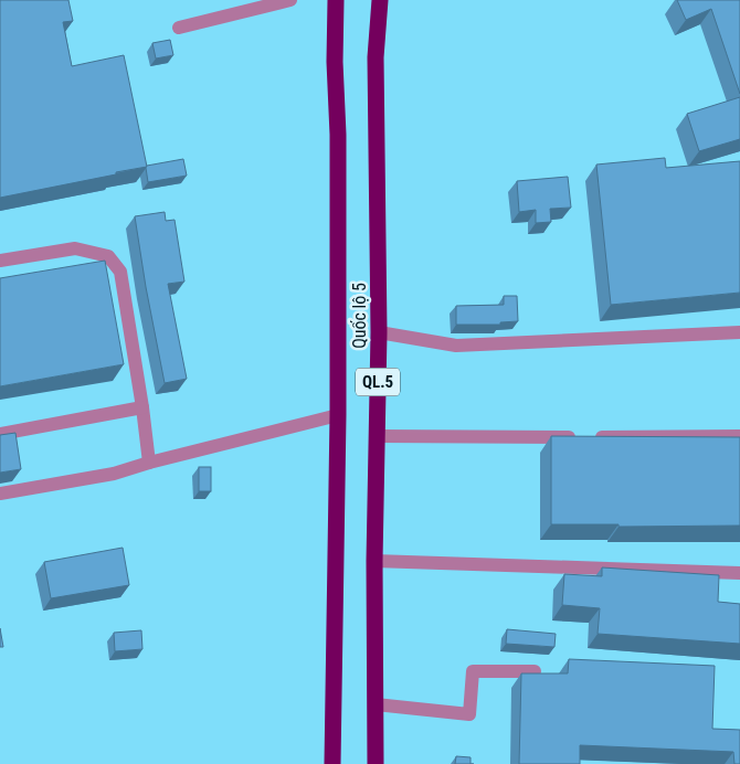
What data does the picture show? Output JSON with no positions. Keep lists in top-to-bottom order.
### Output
{
  "streets": {
    "highway": ["Quốc lộ 5", "QL.5"]
  }
}
